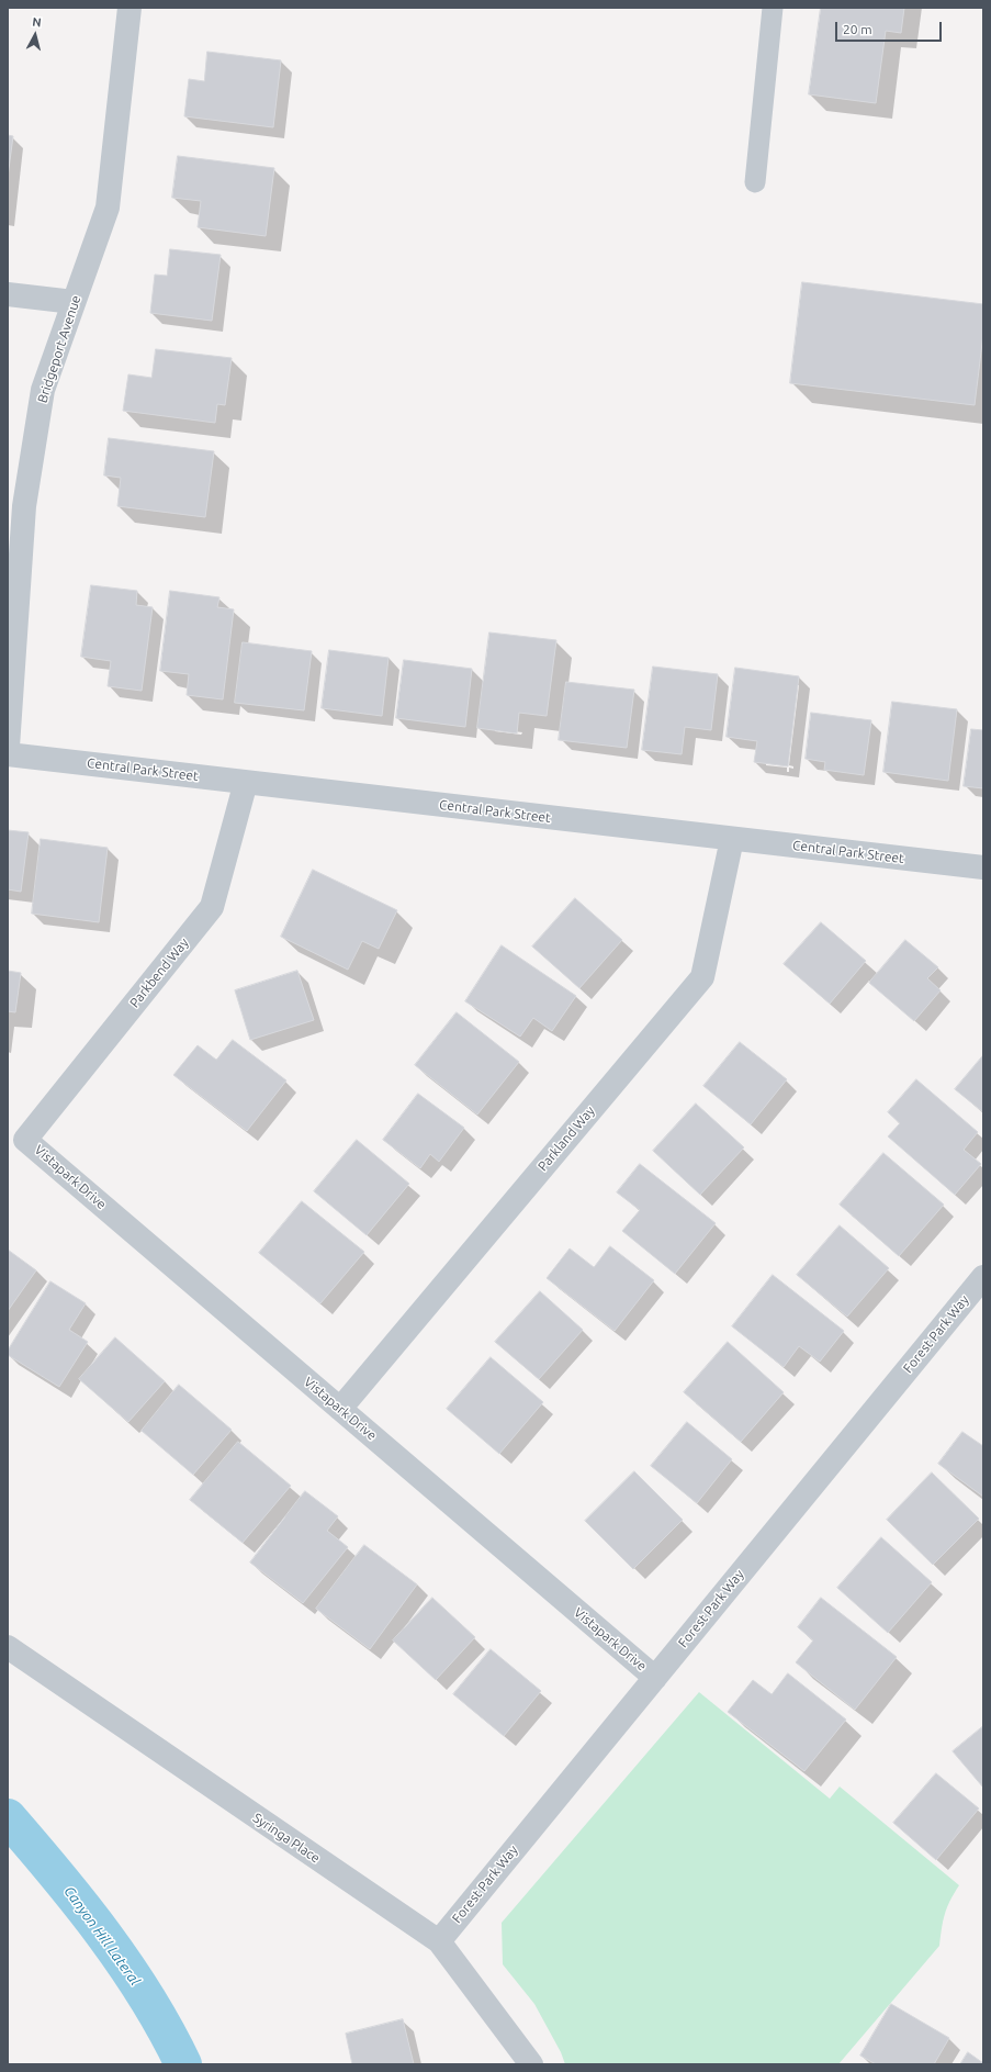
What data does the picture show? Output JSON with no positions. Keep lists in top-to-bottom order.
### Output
{
  "streets": {
    "street": [
      "Bridgeport Avenue",
      "Central Park Street",
      "Parkbend Way",
      "Parkland Way",
      "Vistapark Drive",
      "Forest Park Way",
      "Syringa Place"
    ]
  },
  "crossings": [
    ["Central Park Street", "Parkbend Way"],
    ["Central Park Street", "Parkland Way"],
    ["Parkbend Way", "Vistapark Drive"],
    ["Parkland Way", "Vistapark Drive"],
    ["Vistapark Drive", "Forest Park Way"],
    ["Forest Park Way", "Syringa Place"]
  ],
  "water": ["Canyon Hill Lateral"],
  "scale_bar": "20 m",
  "north": "top"
}
